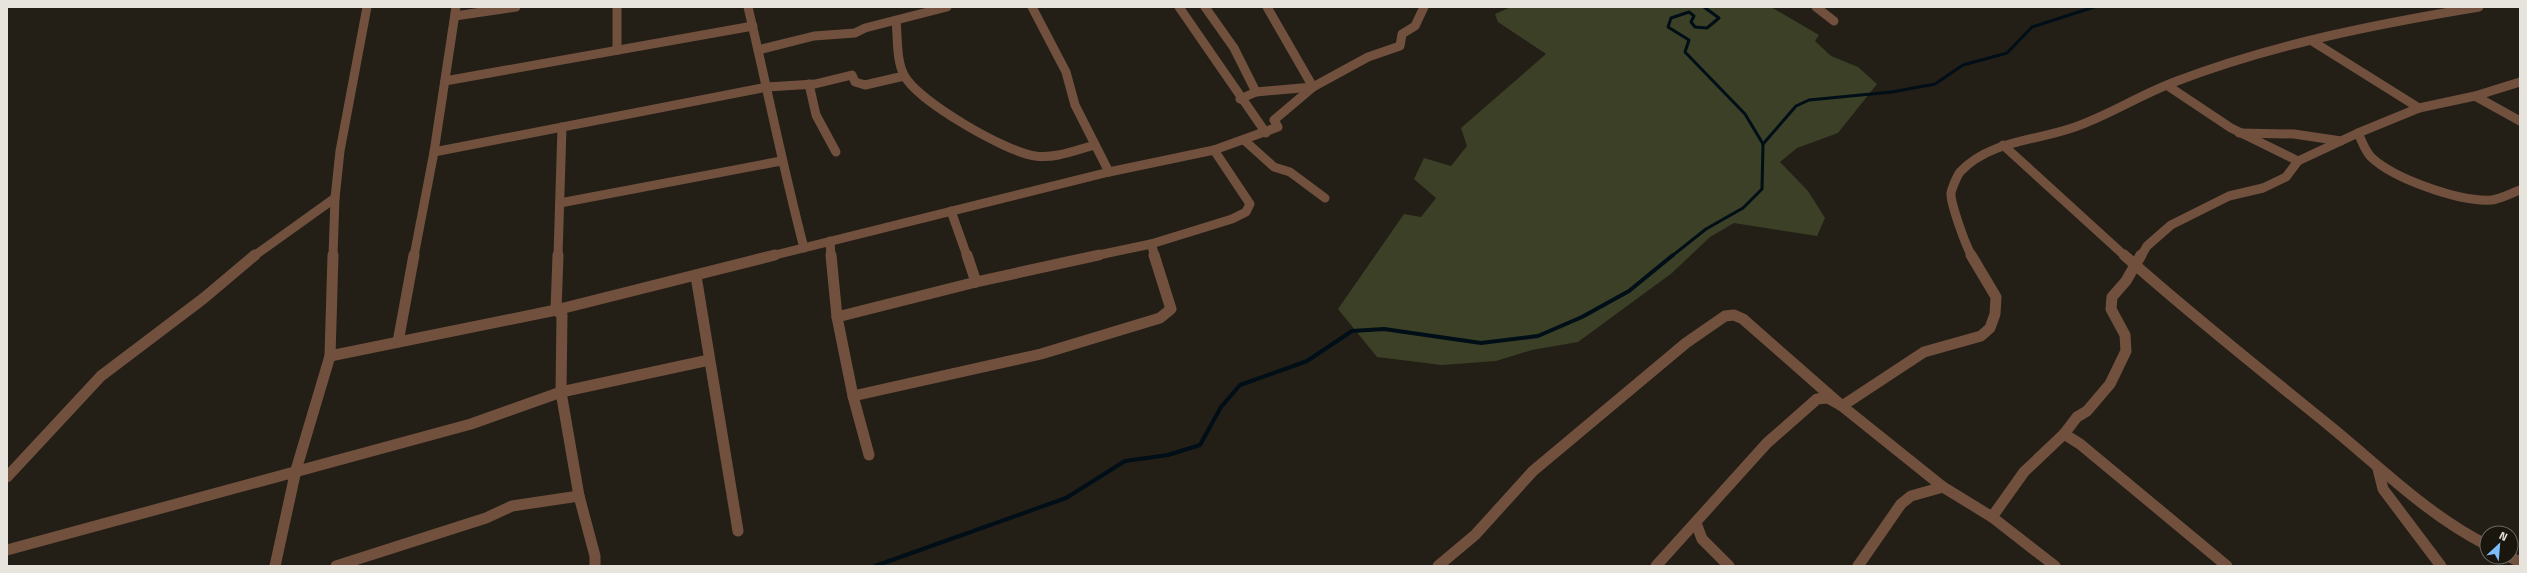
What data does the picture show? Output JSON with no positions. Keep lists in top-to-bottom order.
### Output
{
  "north": "top right"
}
